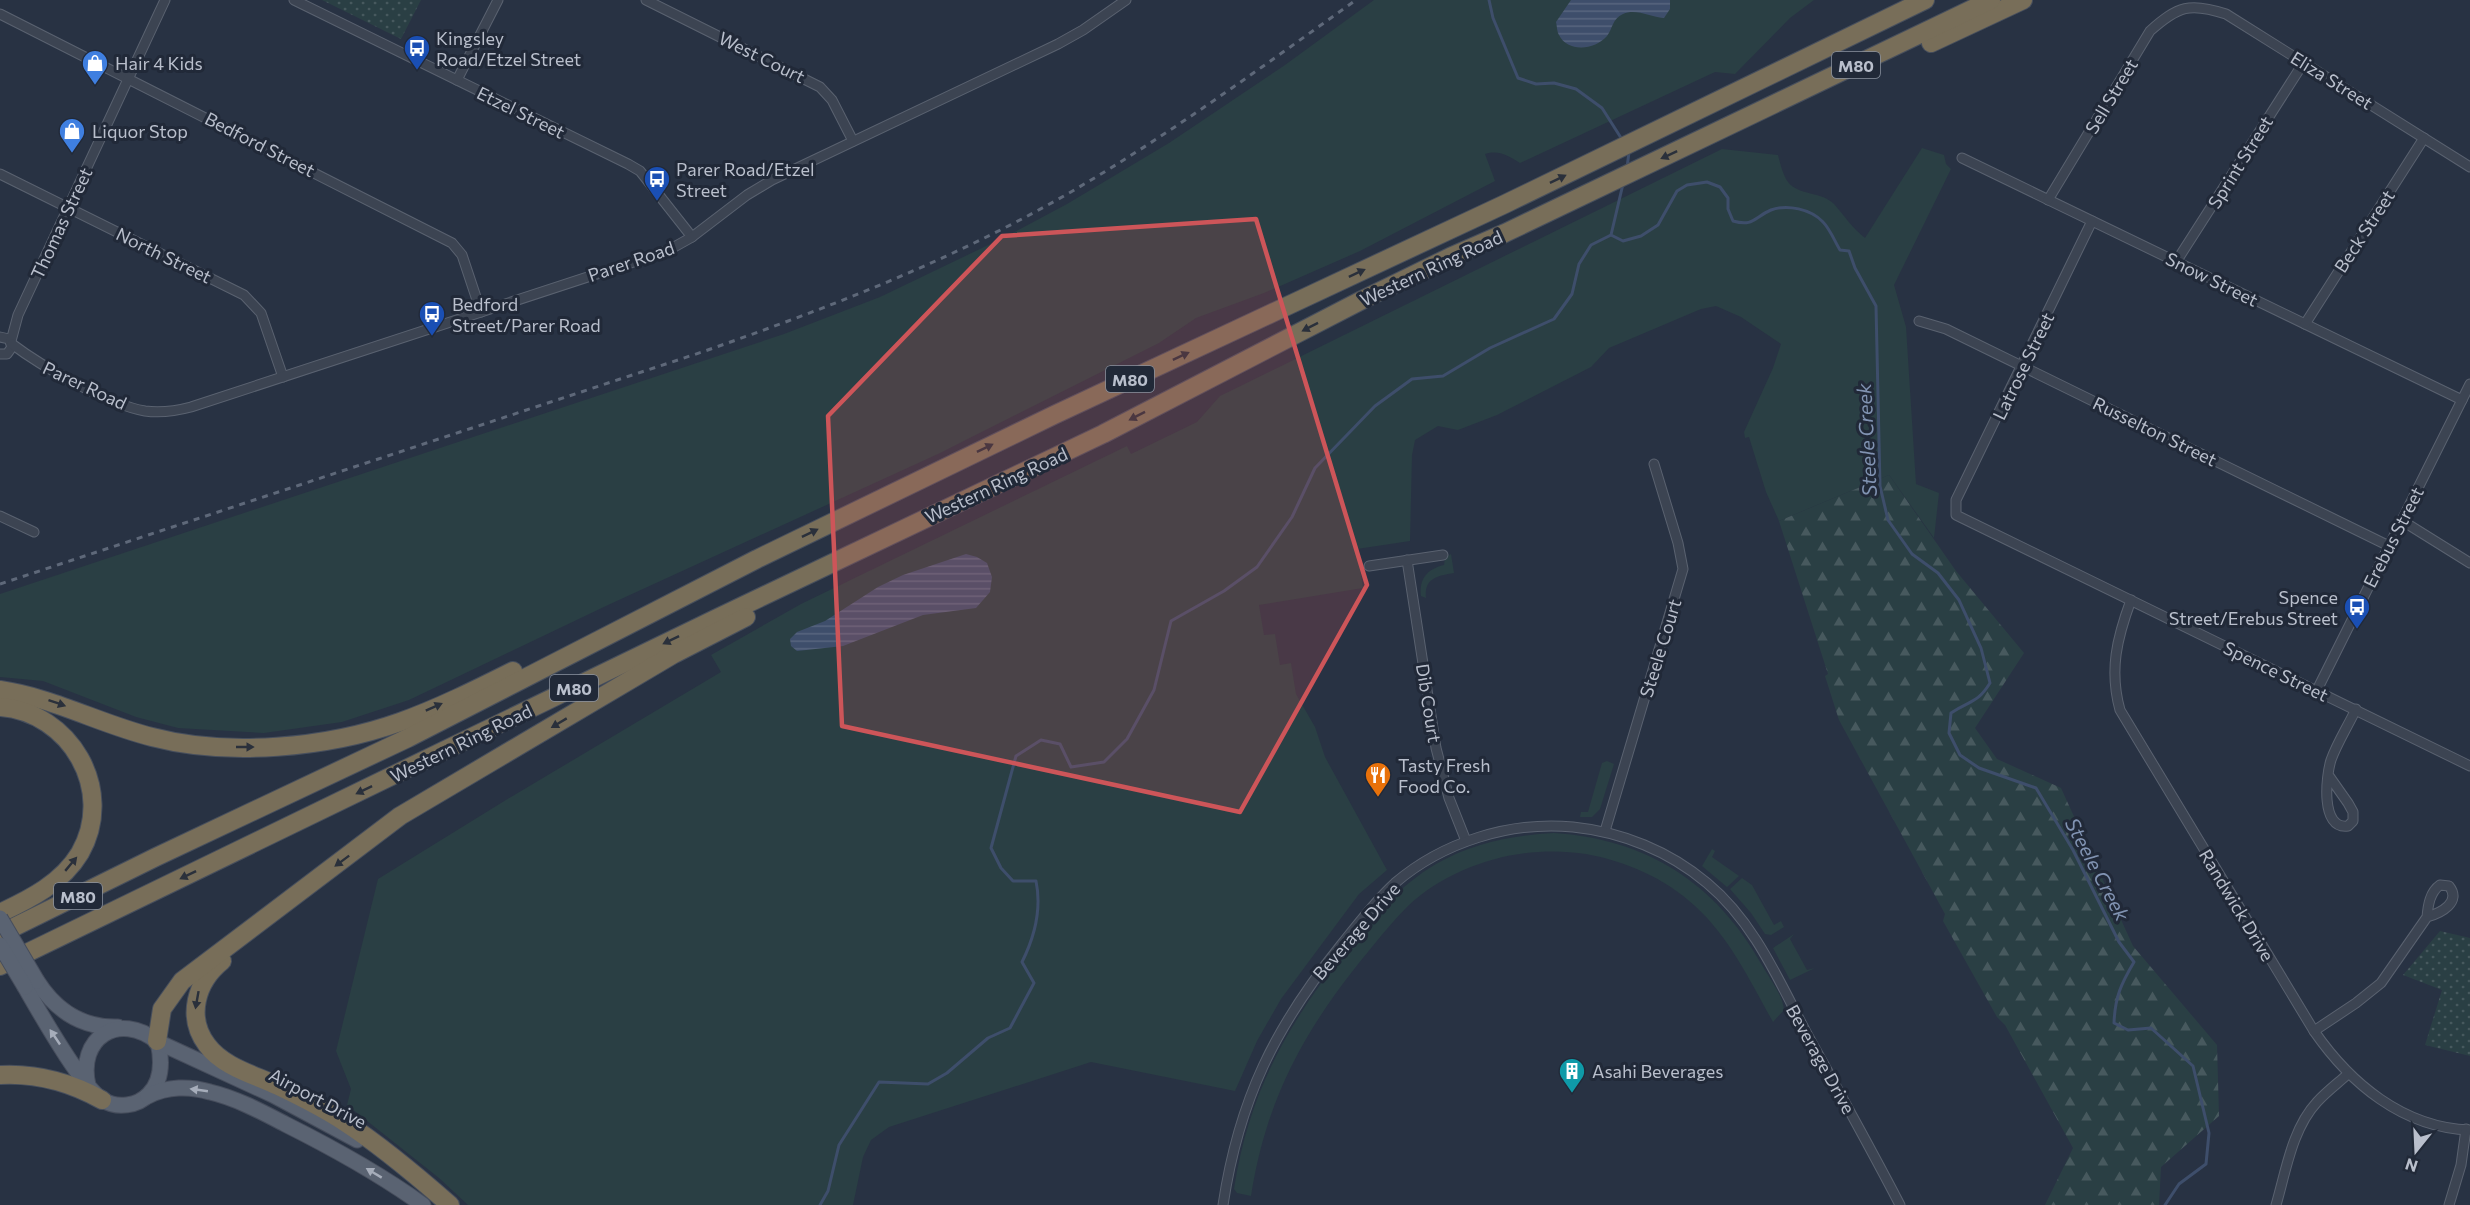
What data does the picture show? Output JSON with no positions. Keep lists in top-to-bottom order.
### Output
{
  "streets": {
    "highway": ["M80", "Western Ring Road"],
    "main road": ["Airport Drive"],
    "street": [
      "West Court",
      "Eliza Street",
      "Sell Street",
      "Etzel Street",
      "Bedford Street",
      "Sprint Street",
      "Thomas Street",
      "Beck Street",
      "North Street",
      "Parer Road",
      "Snow Street",
      "Latrose Street",
      "Russelton Street",
      "Erebus Street",
      "Steele Court",
      "Spence Street",
      "Dib Court",
      "Randwick Drive",
      "Beverage Drive"
    ]
  },
  "crossings": [
    ["West Court", "Parer Road"],
    ["Eliza Street", "Sell Street"],
    ["Eliza Street", "Sprint Street"],
    ["Eliza Street", "Beck Street"],
    ["Sell Street", "Snow Street"],
    ["Etzel Street", "Parer Road"],
    ["Bedford Street", "Thomas Street"],
    ["Bedford Street", "Parer Road"],
    ["Sprint Street", "Snow Street"],
    ["Thomas Street", "North Street"],
    ["Thomas Street", "Parer Road"],
    ["Beck Street", "Snow Street"],
    ["North Street", "Parer Road"],
    ["Snow Street", "Latrose Street"],
    ["Snow Street", "Erebus Street"],
    ["Latrose Street", "Russelton Street"],
    ["Latrose Street", "Spence Street"],
    ["Russelton Street", "Erebus Street"],
    ["Erebus Street", "Spence Street"],
    ["Steele Court", "Beverage Drive"],
    ["Spence Street", "Randwick Drive"],
    ["Dib Court", "Beverage Drive"]
  ],
  "water": ["Steele Creek"],
  "places": {
    "bus stop": [
      "Kingsley Road/Etzel Street",
      "Parer Road/Etzel Street",
      "Bedford Street/Parer Road",
      "Spence Street/Erebus Street"
    ],
    "shop": ["Hair 4 Kids", "Liquor Stop"],
    "restaurant": ["Tasty Fresh Food Co."],
    "building": ["Asahi Beverages"]
  },
  "north": "bottom"
}
